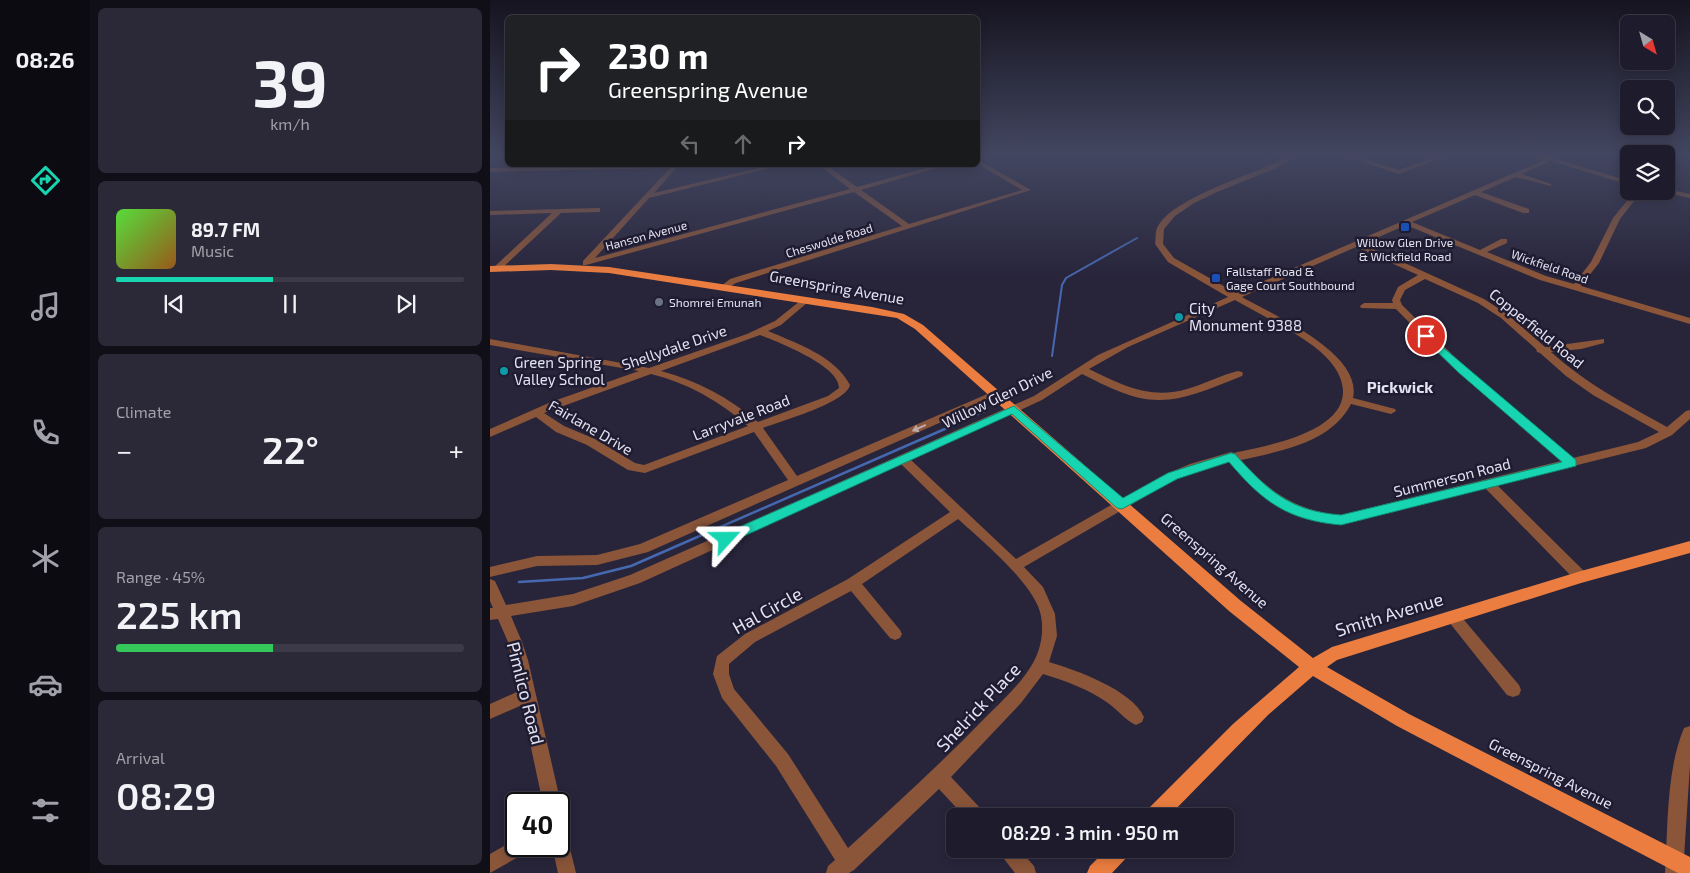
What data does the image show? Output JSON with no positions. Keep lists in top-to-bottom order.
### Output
{
  "streets": {
    "main road": ["Greenspring Avenue", "Smith Avenue"],
    "street": [
      "Hanson Avenue",
      "Cheswolde Road",
      "Wickfield Road",
      "Copperfield Road",
      "Shellydale Drive",
      "Willow Glen Drive",
      "Larryvale Road",
      "Fairlane Drive",
      "Summerson Road",
      "Hal Circle",
      "Pimlico Road",
      "Shelrick Place"
    ]
  },
  "crossings": [
    ["Hanson Avenue", "Greenspring Avenue"],
    ["Cheswolde Road", "Greenspring Avenue"],
    ["Wickfield Road", "Willow Glen Drive"],
    ["Greenspring Avenue", "Shellydale Drive"],
    ["Greenspring Avenue", "Willow Glen Drive"],
    ["Greenspring Avenue", "Smith Avenue"],
    ["Copperfield Road", "Willow Glen Drive"],
    ["Copperfield Road", "Summerson Road"],
    ["Shellydale Drive", "Larryvale Road"],
    ["Shellydale Drive", "Fairlane Drive"],
    ["Willow Glen Drive", "Pimlico Road"],
    ["Willow Glen Drive", "Shelrick Place"],
    ["Larryvale Road", "Fairlane Drive"],
    ["Hal Circle", "Shelrick Place"]
  ],
  "districts": ["Pickwick"],
  "places": {
    "transit": ["Willow Glen Drive & Wickfield Road", "Fallstaff Road & Gage Court Southbound"],
    "other": ["Shomrei Emunah", "City Monument 9388", "Green Spring Valley School"]
  },
  "north": "bottom right",
  "page": {
    "tabs": "08:26",
    "tile": [
      ["39", "km/h"],
      "Climate",
      ["Range · 45%", "225 km"],
      ["Arrival", "08:29"]
    ],
    "turn": ["230 m", "Greenspring Avenue"],
    "song": ["89.7 FM", "Music"],
    "heat": ["−", "22°", "+"],
    "limit": "40",
    "trip": "08:29 · 3 min · 950 m"
  }
}
